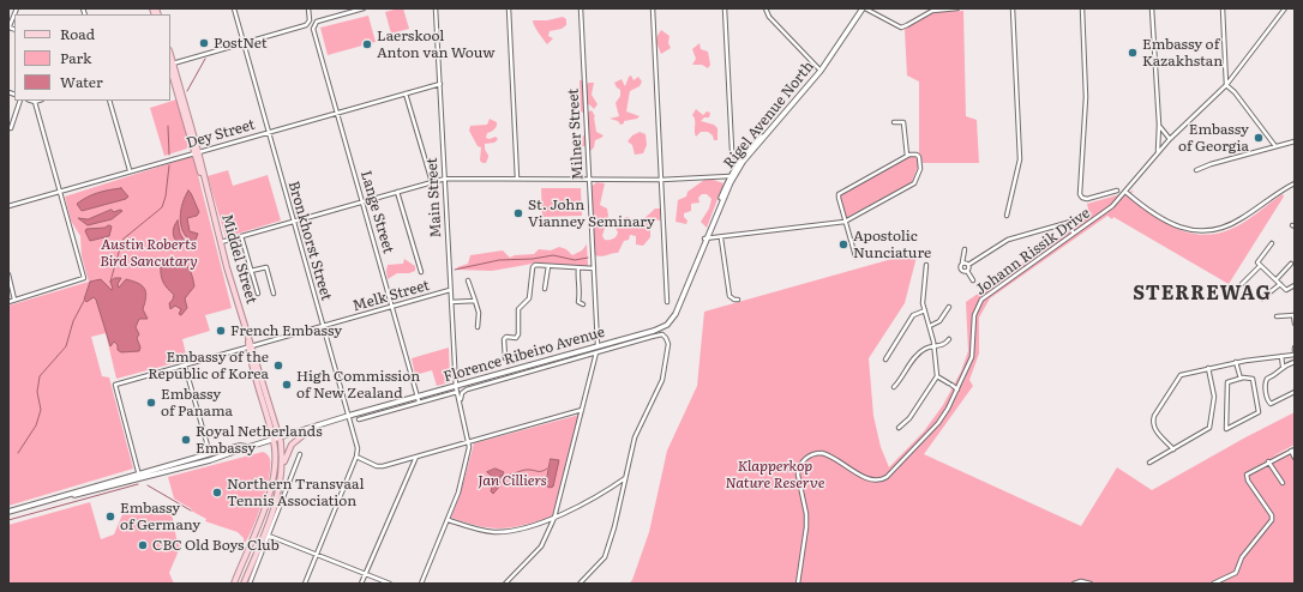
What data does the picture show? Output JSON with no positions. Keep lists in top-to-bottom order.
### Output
{
  "streets": {
    "main road": ["Rigel Avenue North", "Middel Street", "Florence Ribeiro Avenue"],
    "street": [
      "Dey Street",
      "Milner Street",
      "Main Street",
      "Lange Street",
      "Bronkhorst Street",
      "Johann Rissik Drive",
      "Melk Street"
    ]
  },
  "crossings": [
    ["Rigel Avenue North", "Florence Ribeiro Avenue"],
    ["Dey Street", "Main Street"],
    ["Dey Street", "Lange Street"],
    ["Dey Street", "Bronkhorst Street"],
    ["Dey Street", "Middel Street"],
    ["Milner Street", "Florence Ribeiro Avenue"],
    ["Main Street", "Melk Street"],
    ["Main Street", "Florence Ribeiro Avenue"],
    ["Lange Street", "Melk Street"],
    ["Lange Street", "Florence Ribeiro Avenue"],
    ["Bronkhorst Street", "Melk Street"],
    ["Bronkhorst Street", "Florence Ribeiro Avenue"],
    ["Middel Street", "Melk Street"],
    ["Middel Street", "Florence Ribeiro Avenue"],
    ["Melk Street", "Florence Ribeiro Avenue"]
  ],
  "districts": ["STERREWAG"],
  "parks": ["Austin Roberts Bird Sancutary", "Klapperkop Nature Reserve", "Jan Cilliers"],
  "places": [
    "PostNet",
    "Laerskool Anton van Wouw",
    "Embassy of Kazakhstan",
    "Embassy of Georgia",
    "St. John Vianney Seminary",
    "Apostolic Nunciature",
    "French Embassy",
    "Embassy of the Republic of Korea",
    "High Commission of New Zealand",
    "Embassy of Panama",
    "Royal Netherlands Embassy",
    "Northern Transvaal Tennis Association",
    "Embassy of Germany",
    "CBC Old Boys Club"
  ],
  "legend": ["Road", "Park", "Water"]
}
